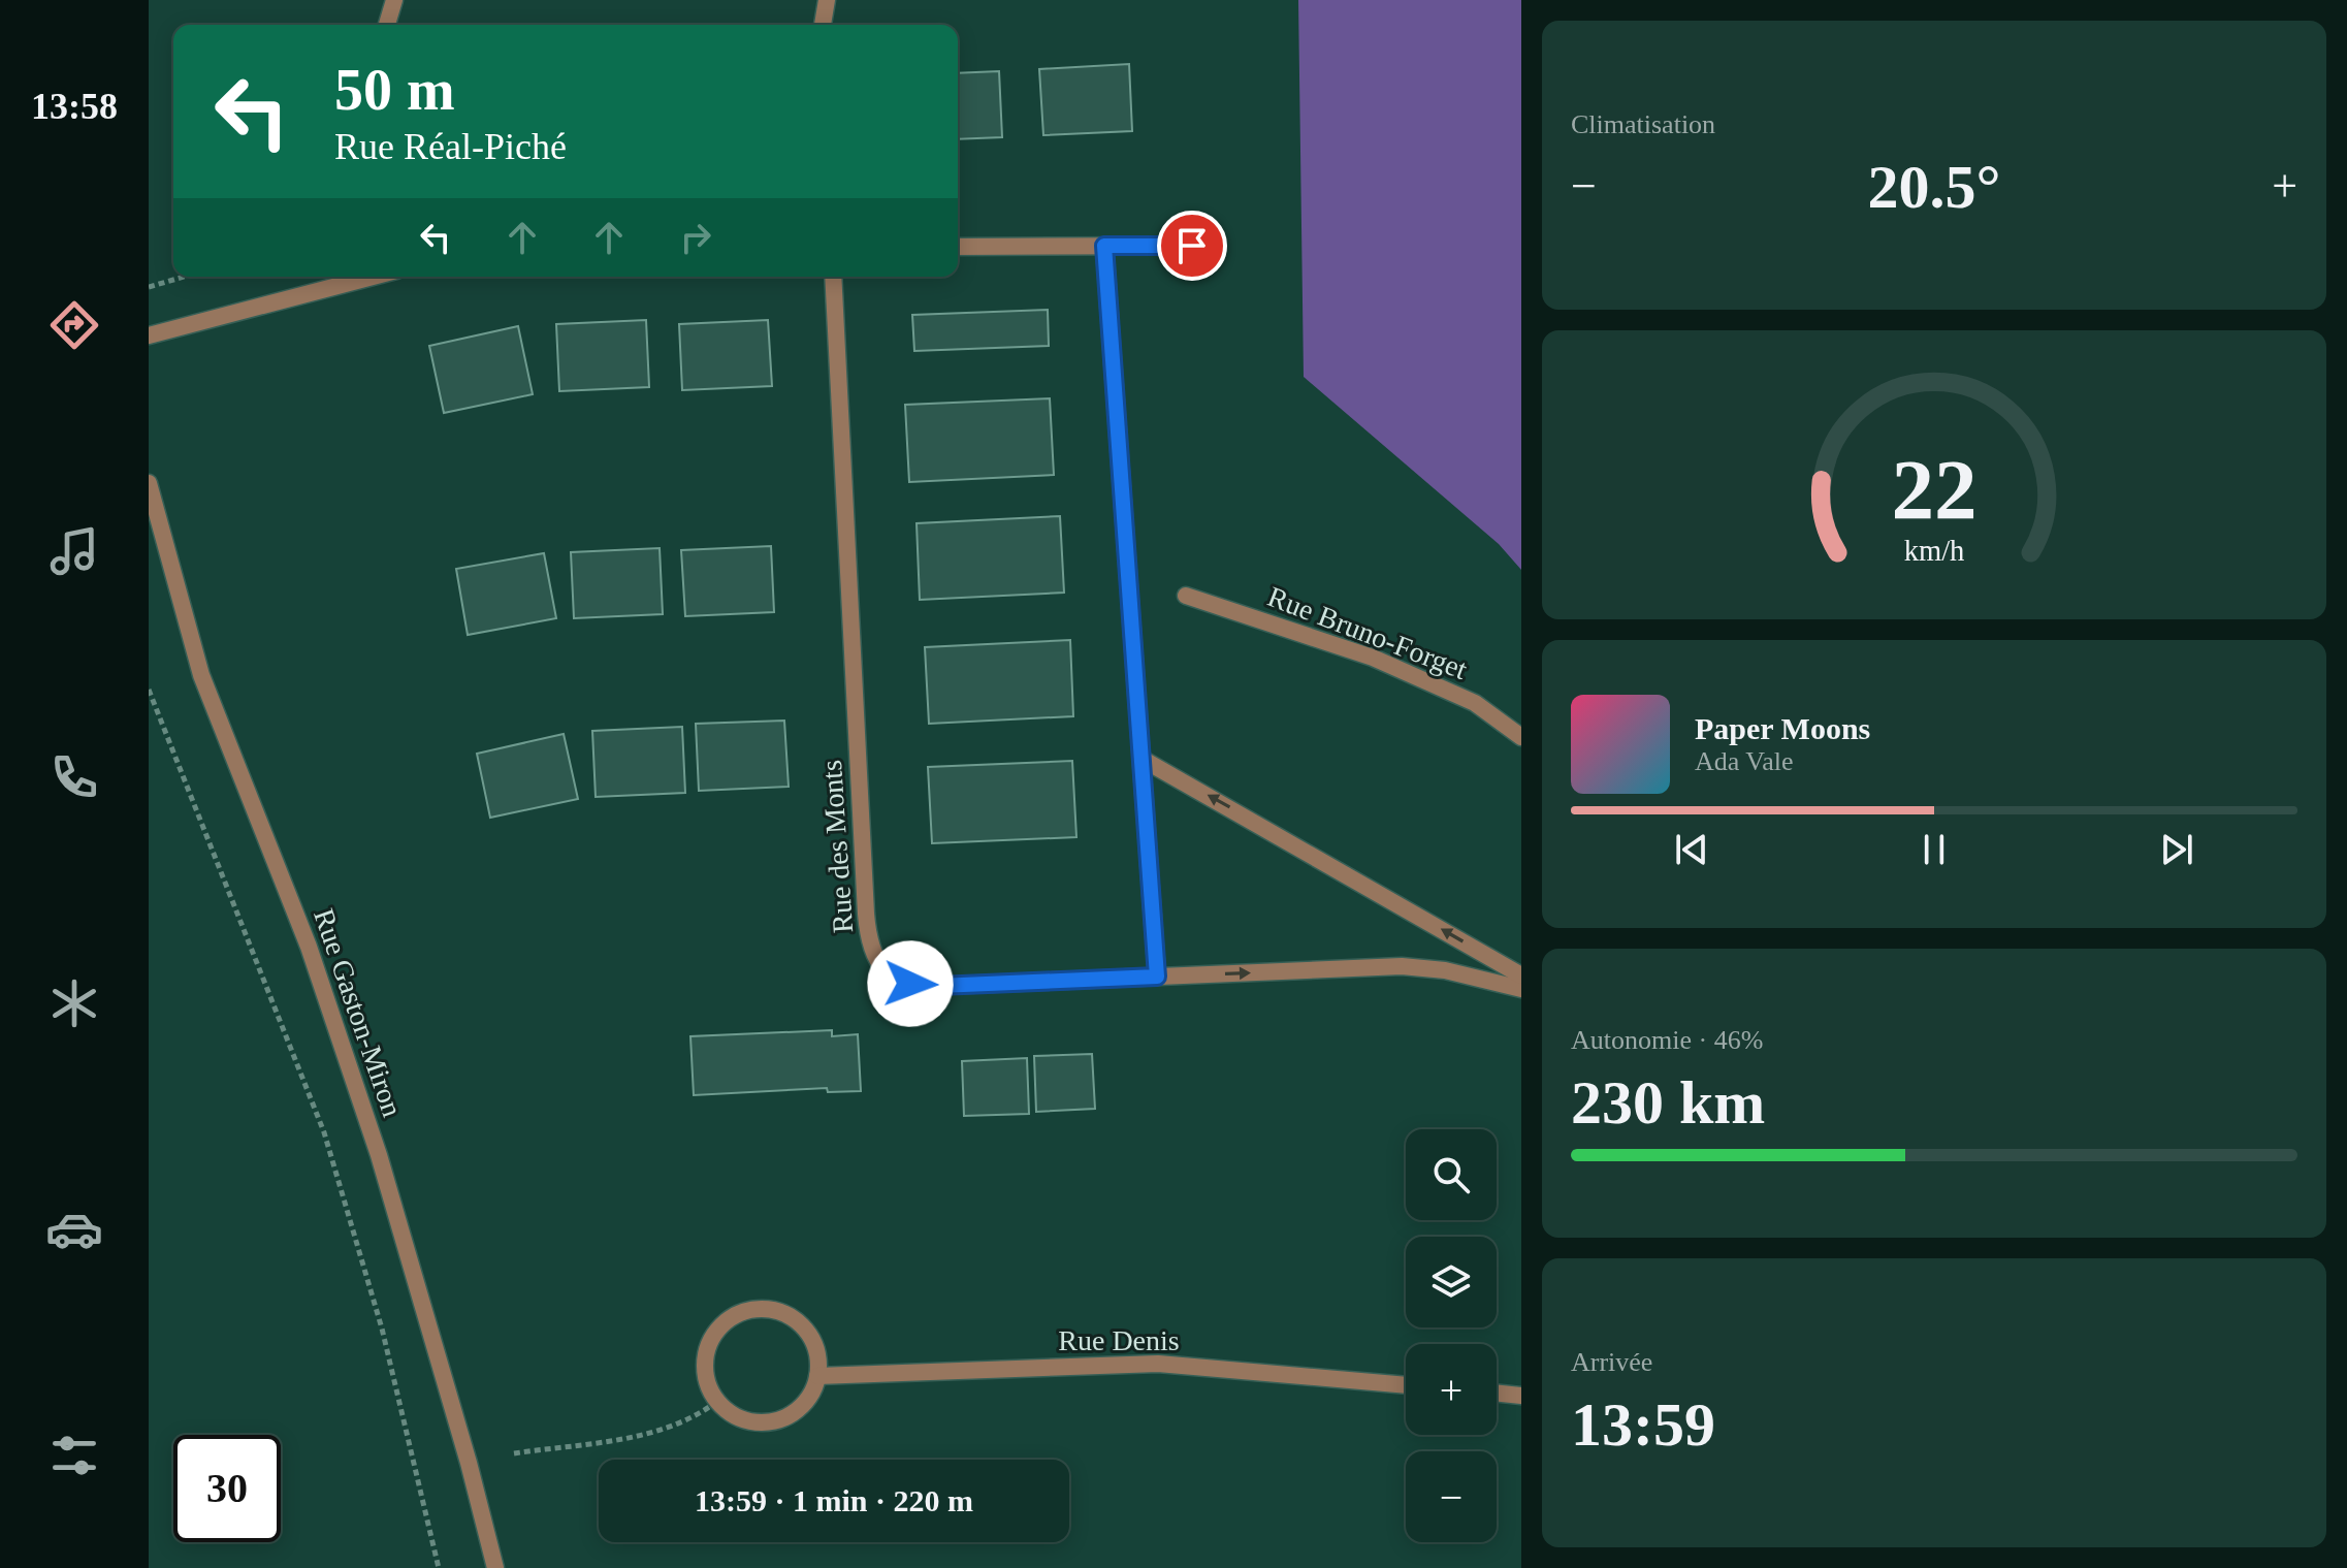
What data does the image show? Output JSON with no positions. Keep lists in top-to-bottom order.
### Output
{
  "streets": {
    "street": [
      "Rue Bruno-Forget",
      "Rue des Monts",
      "Rue Gaston-Miron",
      "Rue Denis"
    ]
  },
  "page": {
    "tabs": "13:58",
    "tile": [
      "Climatisation",
      ["Autonomie · 46%", "230 km"],
      ["Arrivée", "13:59"]
    ],
    "turn": ["50 m", "Rue Réal-Piché"],
    "heat": ["−", "20.5°", "+"],
    "song": ["Paper Moons", "Ada Vale"],
    "map_buttons": ["+", "−"],
    "limit": "30",
    "trip": "13:59 · 1 min · 220 m",
    "gauge": ["22", "km/h"]
  }
}
